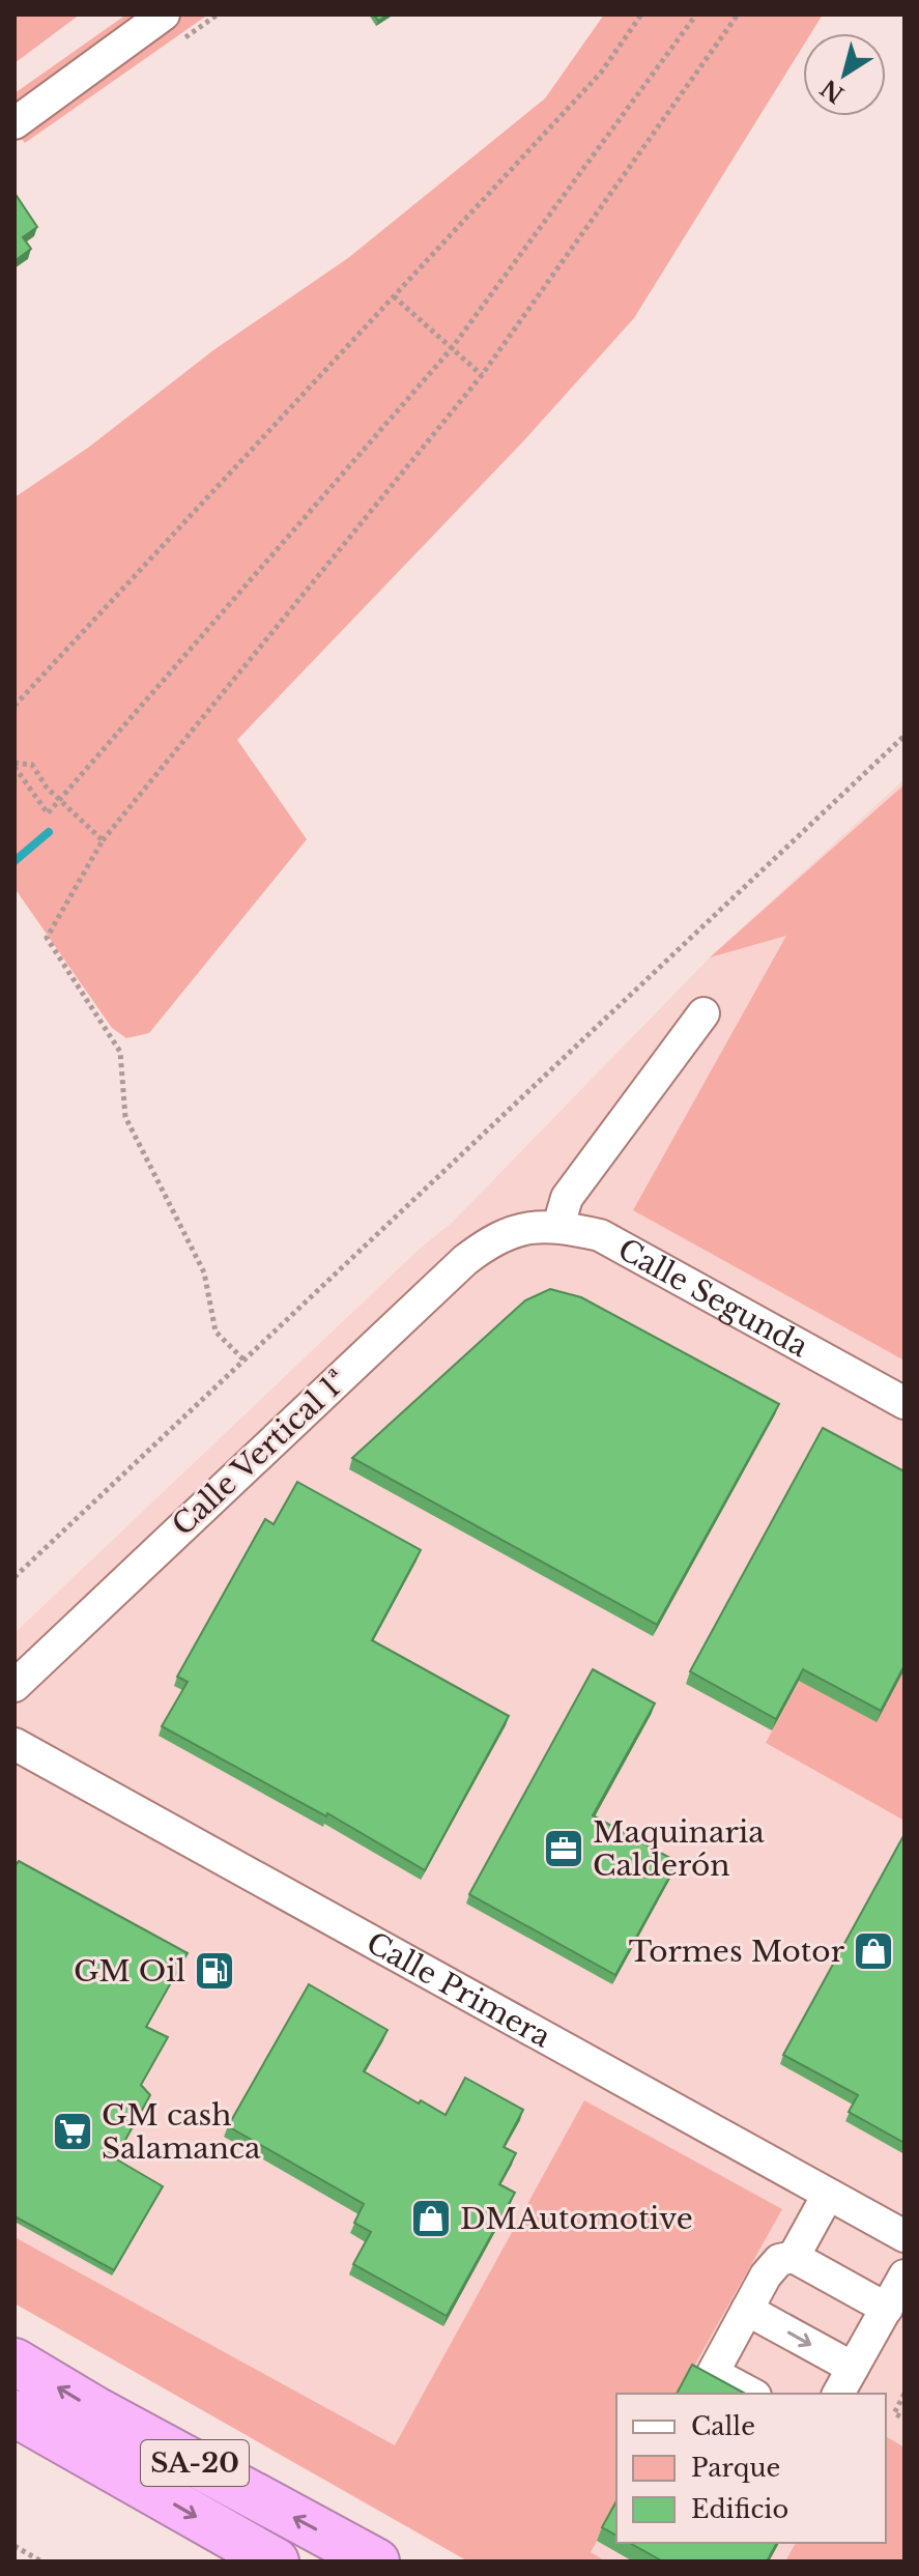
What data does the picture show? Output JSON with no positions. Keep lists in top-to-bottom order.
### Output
{
  "streets": {
    "highway": ["SA-20"],
    "street": ["Calle Segunda", "Calle Vertical 1ª", "Calle Primera"]
  },
  "crossings": [
    ["Calle Segunda", "Calle Vertical 1ª"]
  ],
  "places": {
    "office": ["Maquinaria Calderón"],
    "shop": ["Tormes Motor", "DMAutomotive"],
    "fuel station": ["GM Oil"],
    "supermarket": ["GM cash Salamanca"]
  },
  "legend": ["Calle", "Parque", "Edificio"],
  "north": "bottom left"
}
